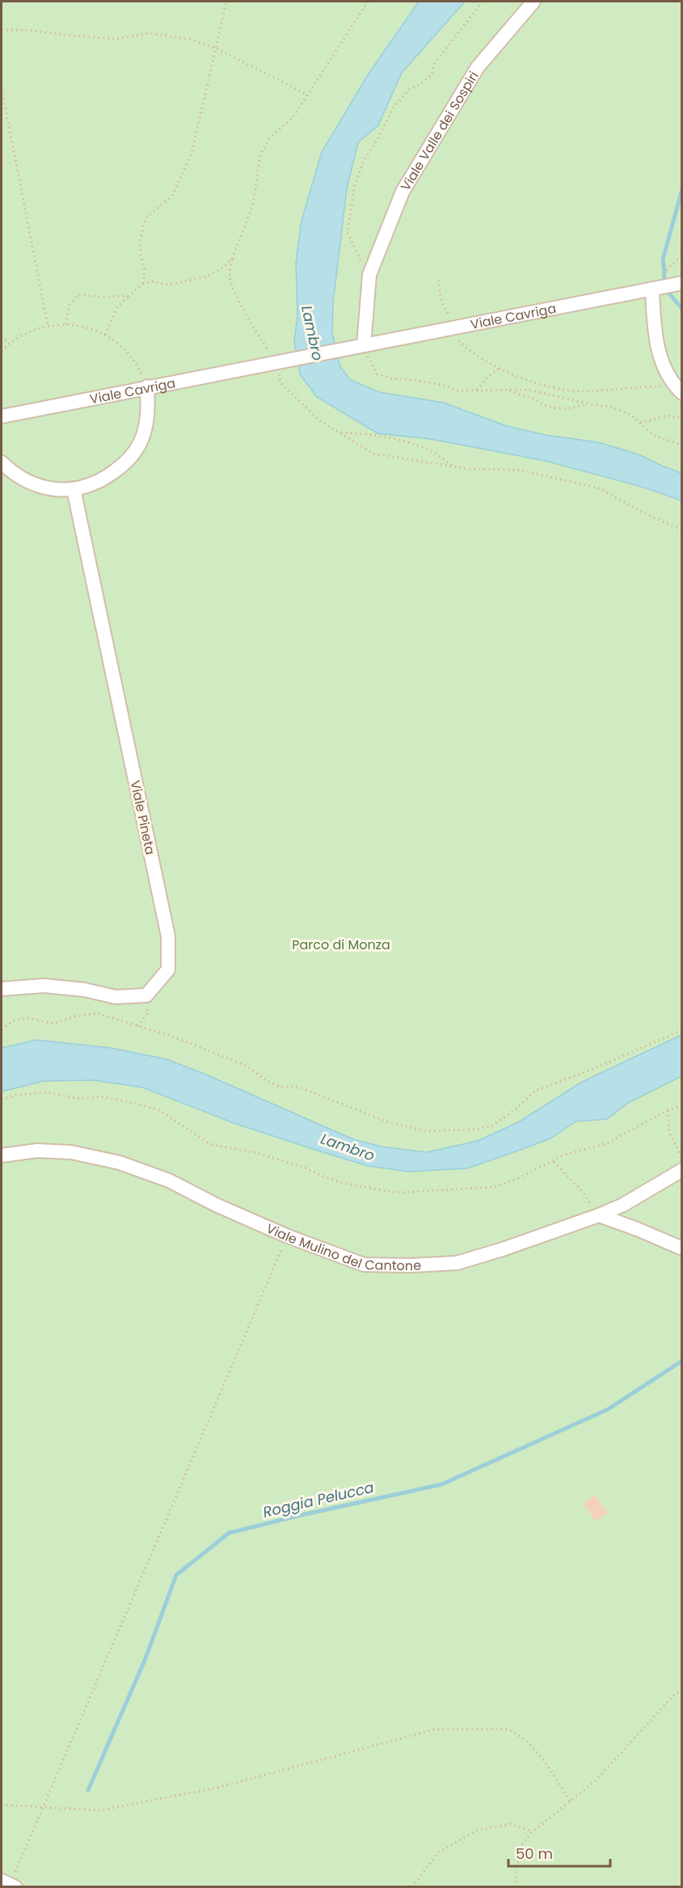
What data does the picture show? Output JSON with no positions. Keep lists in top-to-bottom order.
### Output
{
  "streets": {
    "lane": [
      "Viale Valle dei Sospiri",
      "Viale Cavriga",
      "Viale Pineta",
      "Viale Mulino del Cantone"
    ]
  },
  "crossings": [
    ["Viale Valle dei Sospiri", "Viale Cavriga"]
  ],
  "water": ["Lambro", "Roggia Pelucca"],
  "parks": ["Parco di Monza"],
  "scale_bar": "50 m"
}
